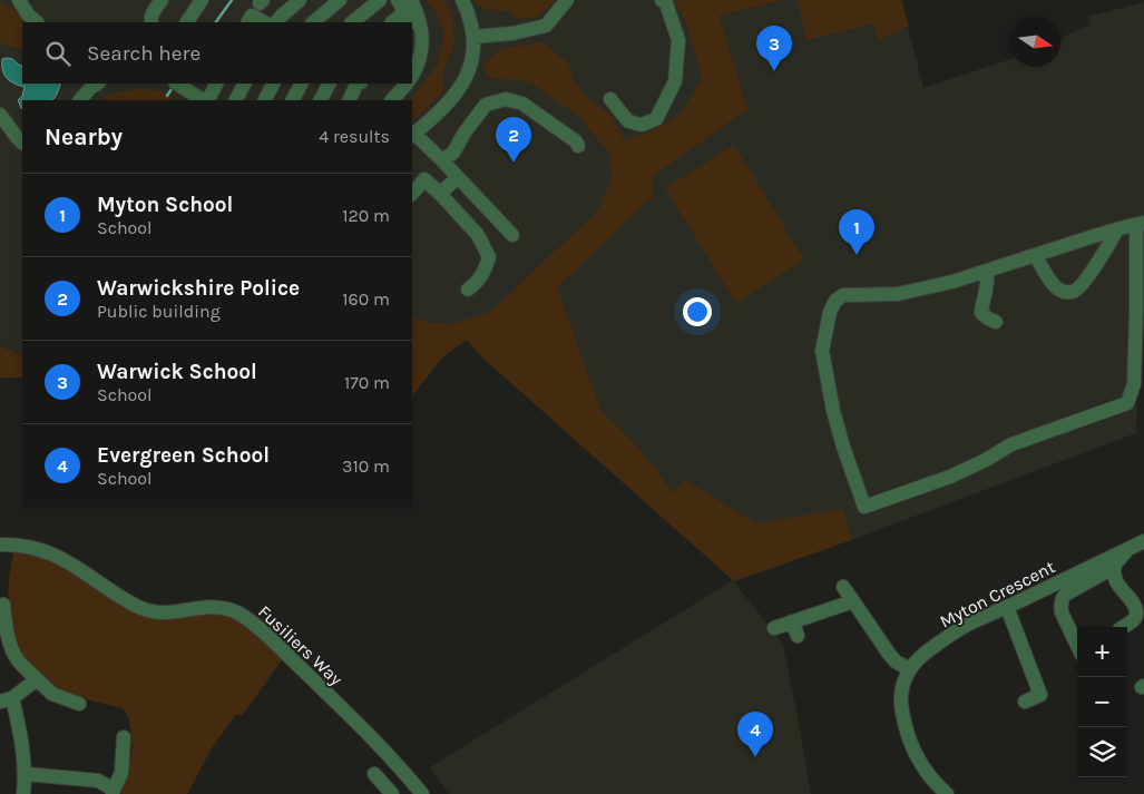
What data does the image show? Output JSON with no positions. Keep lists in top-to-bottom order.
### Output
{
  "streets": {
    "street": ["Myton Crescent", "Fusiliers Way"]
  },
  "north": "right",
  "page": {
    "search": "Search here",
    "pins": [
      "3",
      "2",
      "1",
      "4"
    ],
    "heading": ["Nearby", "4 results"],
    "list": [
      {
        "mark": "1",
        "name": "Myton School",
        "note": "School",
        "value": "120 m"
      },
      {
        "mark": "2",
        "name": "Warwickshire Police",
        "note": "Public building",
        "value": "160 m"
      },
      {
        "mark": "3",
        "name": "Warwick School",
        "note": "School",
        "value": "170 m"
      },
      {
        "mark": "4",
        "name": "Evergreen School",
        "note": "School",
        "value": "310 m"
      }
    ],
    "map_buttons": ["+", "−"]
  }
}
